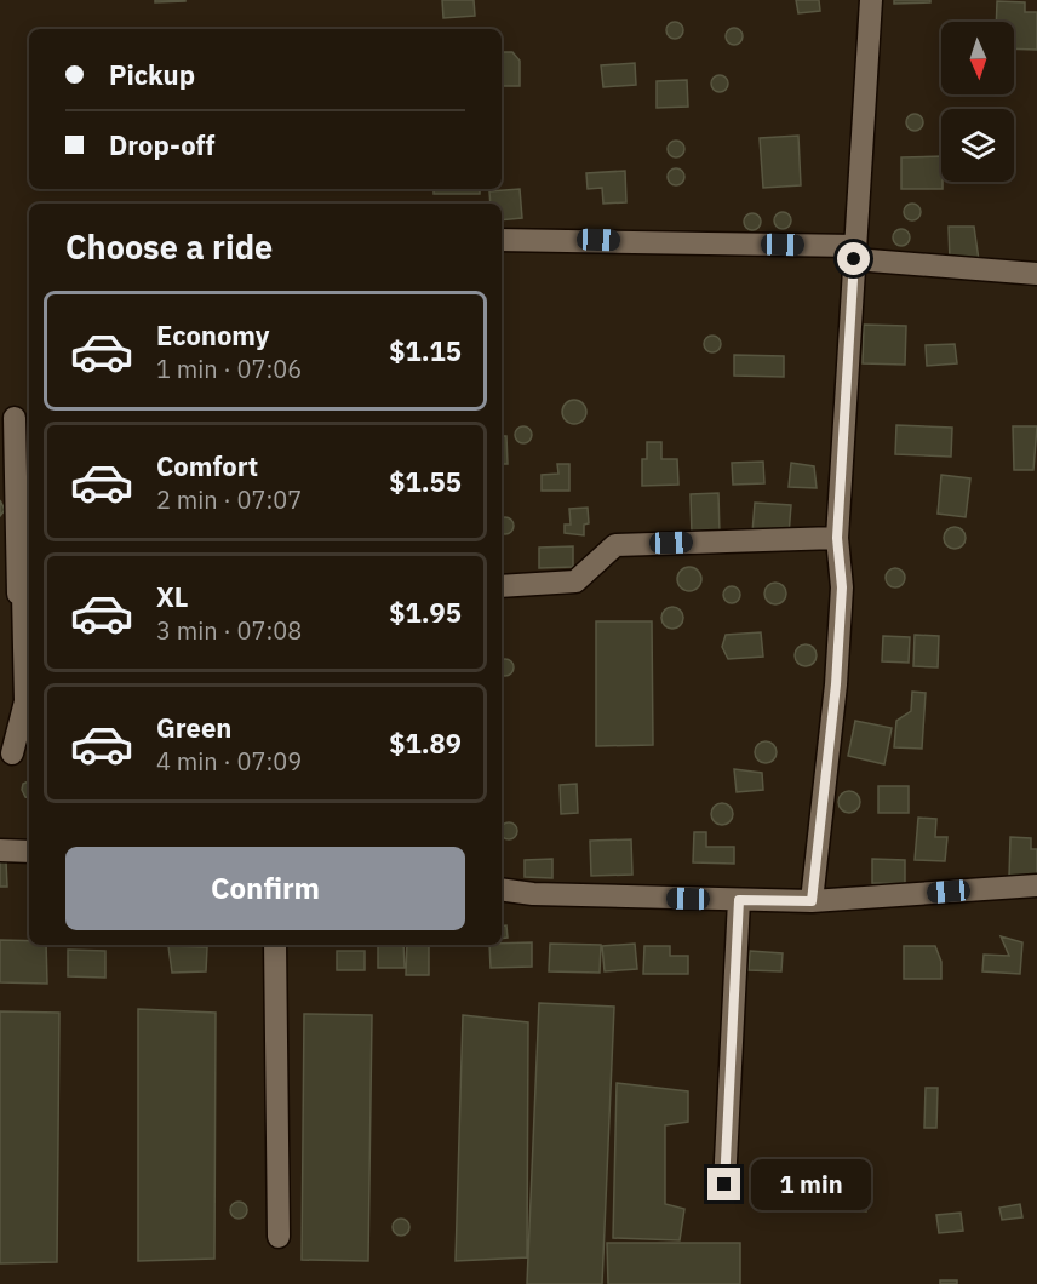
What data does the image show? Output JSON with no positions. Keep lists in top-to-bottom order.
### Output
{
  "north": "bottom",
  "page": {
    "banner": ["Pickup", "Drop-off"],
    "heading": "Choose a ride",
    "list": [
      {
        "name": "Economy",
        "note": "1 min · 07:06",
        "value": "$1.15"
      },
      {
        "name": "Comfort",
        "note": "2 min · 07:07",
        "value": "$1.55"
      },
      {
        "name": "XL",
        "note": "3 min · 07:08",
        "value": "$1.95"
      },
      {
        "name": "Green",
        "note": "4 min · 07:09",
        "value": "$1.89"
      }
    ],
    "buttons": "Confirm",
    "bubble": "1 min"
  }
}
